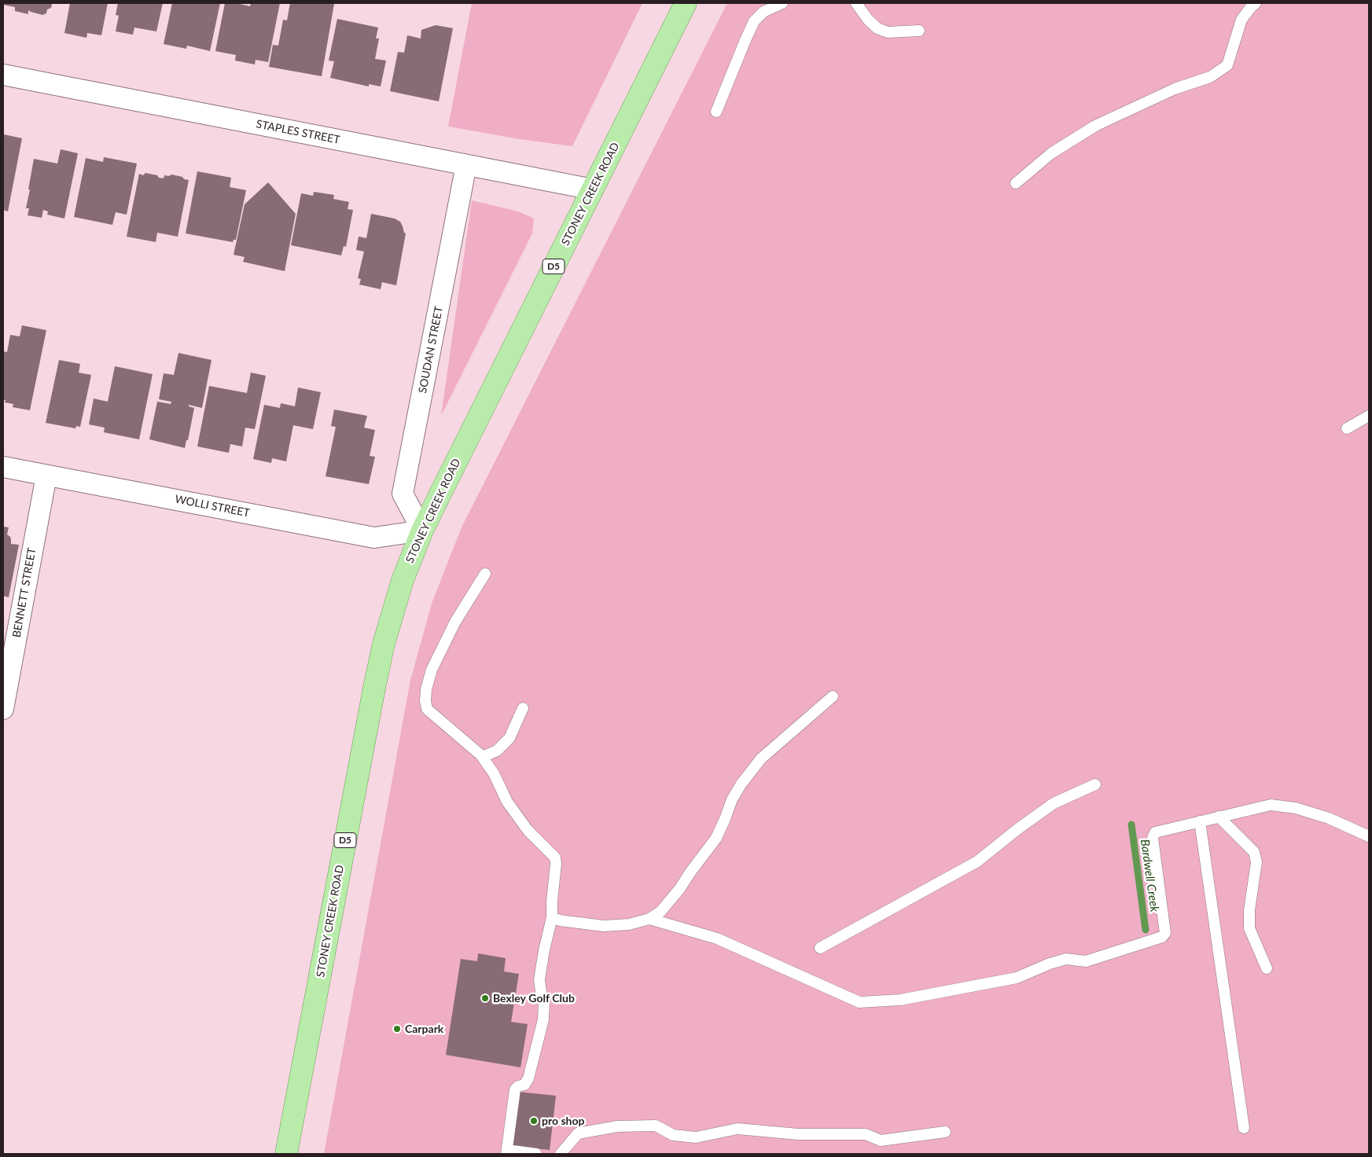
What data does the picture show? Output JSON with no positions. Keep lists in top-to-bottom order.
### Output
{
  "streets": {
    "main road": ["STONEY CREEK ROAD", "D5"],
    "street": [
      "STAPLES STREET",
      "SOUDAN STREET",
      "WOLLI STREET",
      "BENNETT STREET"
    ]
  },
  "crossings": [
    ["STAPLES STREET", "STONEY CREEK ROAD"],
    ["STAPLES STREET", "SOUDAN STREET"],
    ["STONEY CREEK ROAD", "SOUDAN STREET"],
    ["STONEY CREEK ROAD", "WOLLI STREET"],
    ["SOUDAN STREET", "WOLLI STREET"],
    ["WOLLI STREET", "BENNETT STREET"]
  ],
  "water": ["Bardwell Creek"],
  "places": ["Bexley Golf Club", "Carpark", "pro shop"]
}
